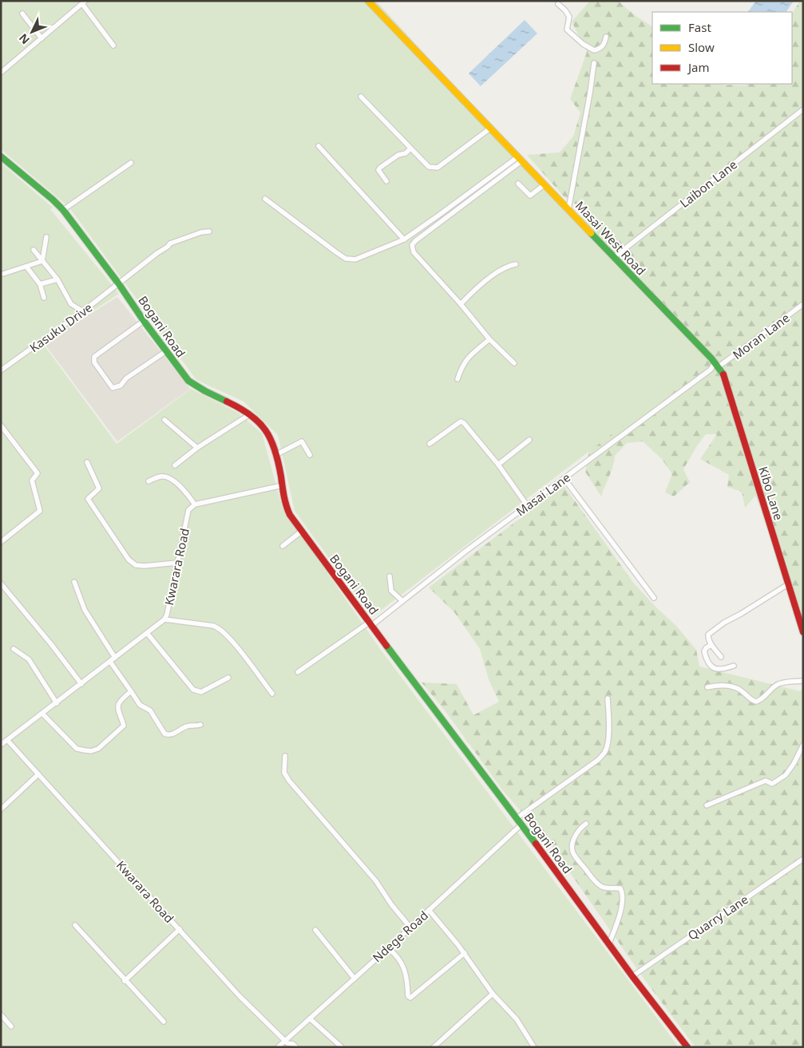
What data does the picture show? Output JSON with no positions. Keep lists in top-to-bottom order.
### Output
{
  "streets": {
    "street": [
      "Laibon Lane",
      "Masai West Road",
      "Bogani Road",
      "Kasuku Drive",
      "Moran Lane",
      "Kibo Lane",
      "Masai Lane",
      "Kwarara Road",
      "Quarry Lane",
      "Ndege Road"
    ]
  },
  "crossings": [
    ["Laibon Lane", "Masai West Road"],
    ["Masai West Road", "Moran Lane"],
    ["Masai West Road", "Kibo Lane"],
    ["Masai West Road", "Masai Lane"],
    ["Bogani Road", "Kasuku Drive"],
    ["Bogani Road", "Masai Lane"],
    ["Bogani Road", "Quarry Lane"],
    ["Bogani Road", "Ndege Road"],
    ["Moran Lane", "Kibo Lane"],
    ["Moran Lane", "Masai Lane"],
    ["Kibo Lane", "Masai Lane"],
    ["Kwarara Road", "Ndege Road"]
  ],
  "legend": ["Fast", "Slow", "Jam"],
  "north": "bottom left"
}
